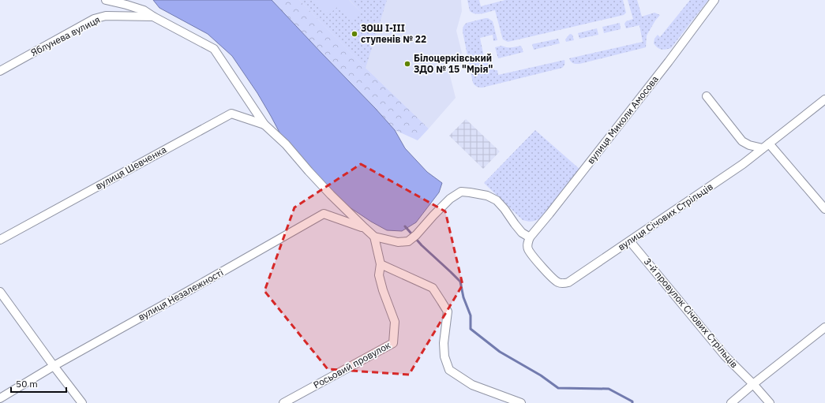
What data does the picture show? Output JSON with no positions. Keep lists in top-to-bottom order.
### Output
{
  "streets": {
    "street": [
      "Яблунева вулиця",
      "вулиця Миколи Амосова",
      "вулиця Шевченка",
      "вулиця Січових Стрільців",
      "вулиця Незалежності",
      "3-й провулок Січових Стрільців",
      "Росьовий провулок"
    ]
  },
  "crossings": [
    ["вулиця Миколи Амосова", "вулиця Січових Стрільців"],
    ["вулиця Січових Стрільців", "3-й провулок Січових Стрільців"]
  ],
  "places": ["ЗОШ І-ІІІ ступенів № 22", "Білоцерківський ЗДО № 15 \"Мрія\""],
  "scale_bar": "50 m"
}
